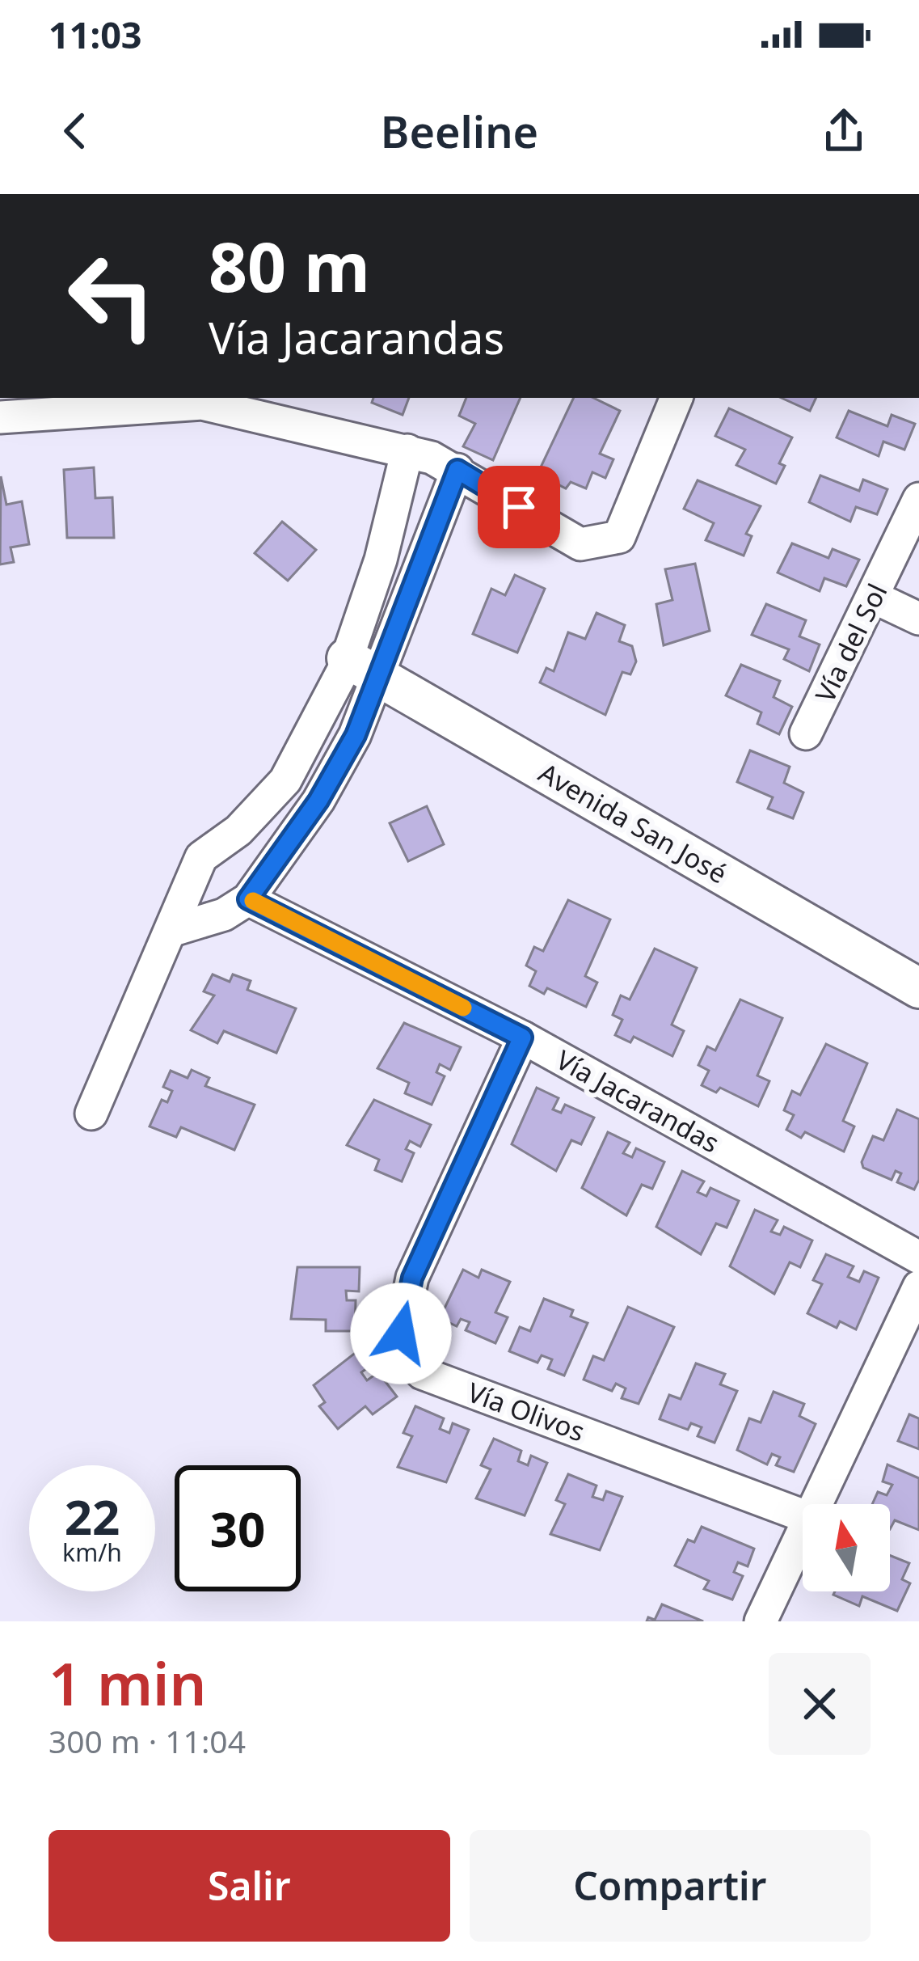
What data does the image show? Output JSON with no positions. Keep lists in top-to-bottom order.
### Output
{
  "streets": {
    "street": [
      "Vía del Sol",
      "Avenida San José",
      "Vía Jacarandas",
      "Vía Olivos"
    ]
  },
  "crossings": [
    ["Vía Jacarandas", "Vía Olivos"]
  ],
  "north": "top",
  "page": {
    "status": "11:03",
    "header": "Beeline",
    "turn": ["80 m", "Vía Jacarandas"],
    "speed": "22 km/h",
    "limit": "30",
    "heading": ["1 min", "300 m · 11:04"],
    "buttons": ["Salir", "Compartir"]
  }
}
